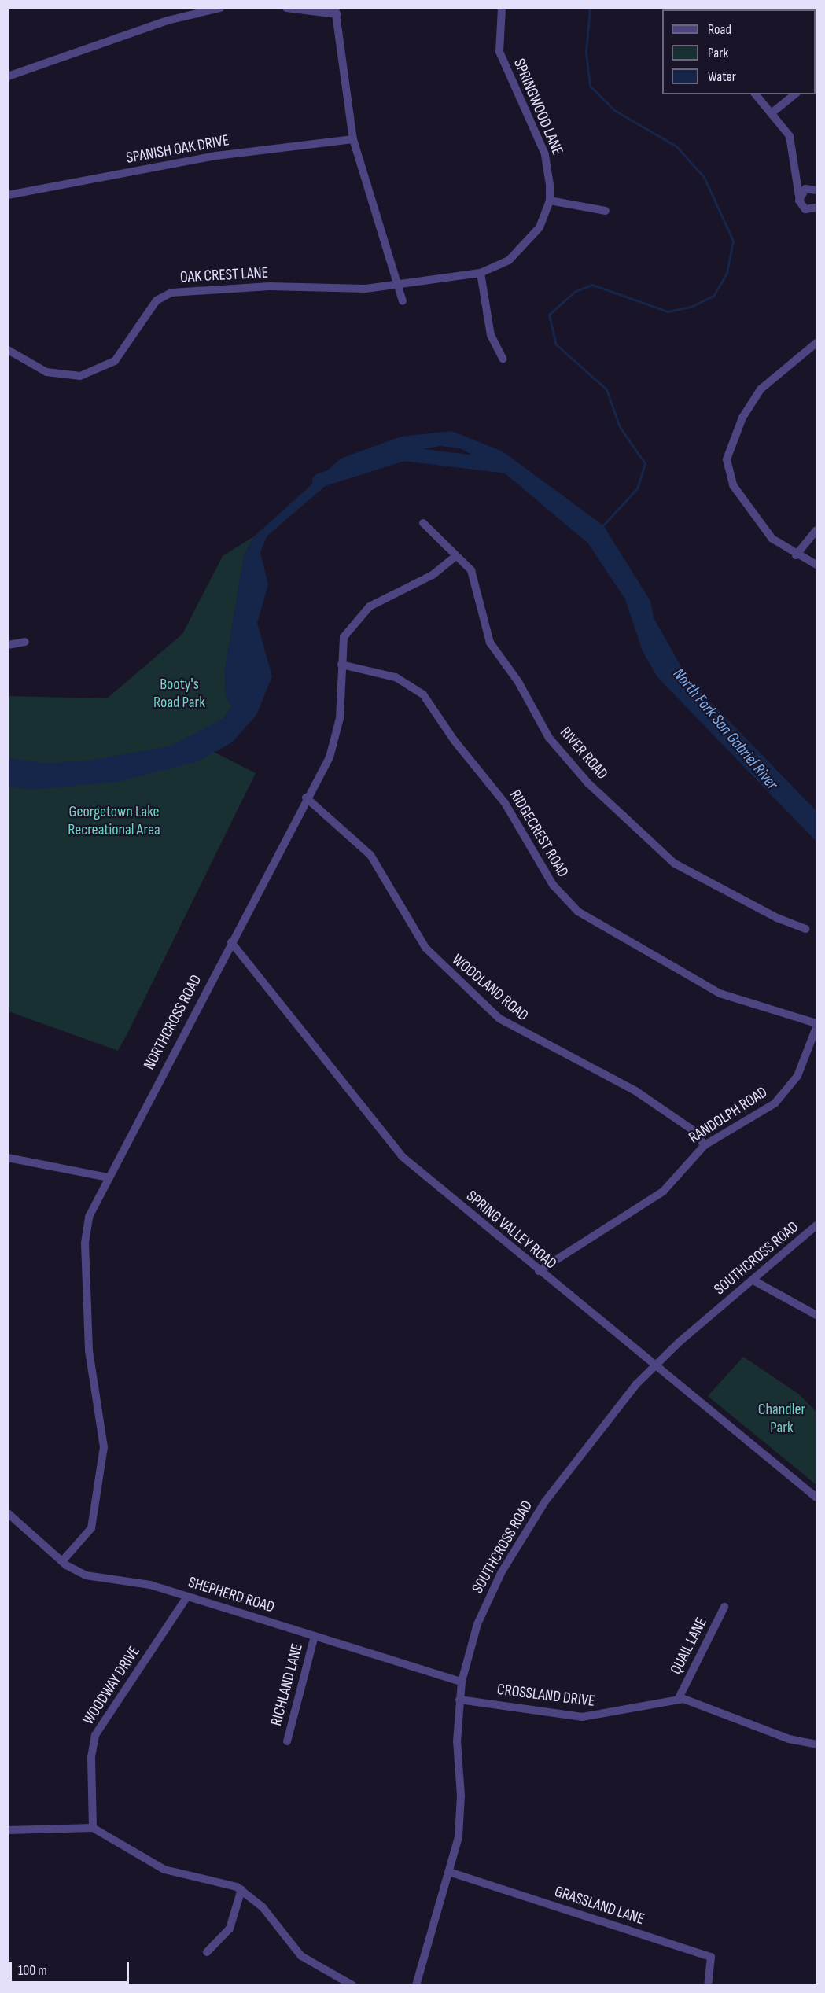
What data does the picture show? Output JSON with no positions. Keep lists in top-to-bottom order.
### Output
{
  "streets": {
    "street": [
      "SPRINGWOOD LANE",
      "SPANISH OAK DRIVE",
      "OAK CREST LANE",
      "RIVER ROAD",
      "RIDGECREST ROAD",
      "WOODLAND ROAD",
      "NORTHCROSS ROAD",
      "RANDOLPH ROAD",
      "SPRING VALLEY ROAD",
      "SOUTHCROSS ROAD",
      "SHEPHERD ROAD",
      "QUAIL LANE",
      "RICHLAND LANE",
      "WOODWAY DRIVE",
      "CROSSLAND DRIVE",
      "GRASSLAND LANE"
    ]
  },
  "crossings": [
    ["SPRINGWOOD LANE", "OAK CREST LANE"],
    ["RIVER ROAD", "NORTHCROSS ROAD"],
    ["RIDGECREST ROAD", "NORTHCROSS ROAD"],
    ["WOODLAND ROAD", "NORTHCROSS ROAD"],
    ["WOODLAND ROAD", "RANDOLPH ROAD"],
    ["NORTHCROSS ROAD", "SPRING VALLEY ROAD"],
    ["NORTHCROSS ROAD", "SHEPHERD ROAD"],
    ["RANDOLPH ROAD", "SPRING VALLEY ROAD"],
    ["SPRING VALLEY ROAD", "SOUTHCROSS ROAD"],
    ["SOUTHCROSS ROAD", "SHEPHERD ROAD"],
    ["SOUTHCROSS ROAD", "CROSSLAND DRIVE"],
    ["SOUTHCROSS ROAD", "GRASSLAND LANE"],
    ["SHEPHERD ROAD", "RICHLAND LANE"],
    ["SHEPHERD ROAD", "WOODWAY DRIVE"],
    ["QUAIL LANE", "CROSSLAND DRIVE"]
  ],
  "water": ["North Fork San Gabriel River"],
  "parks": ["Booty's Road Park", "Georgetown Lake Recreational Area", "Chandler Park"],
  "legend": ["Road", "Park", "Water"],
  "scale_bar": "100 m"
}
